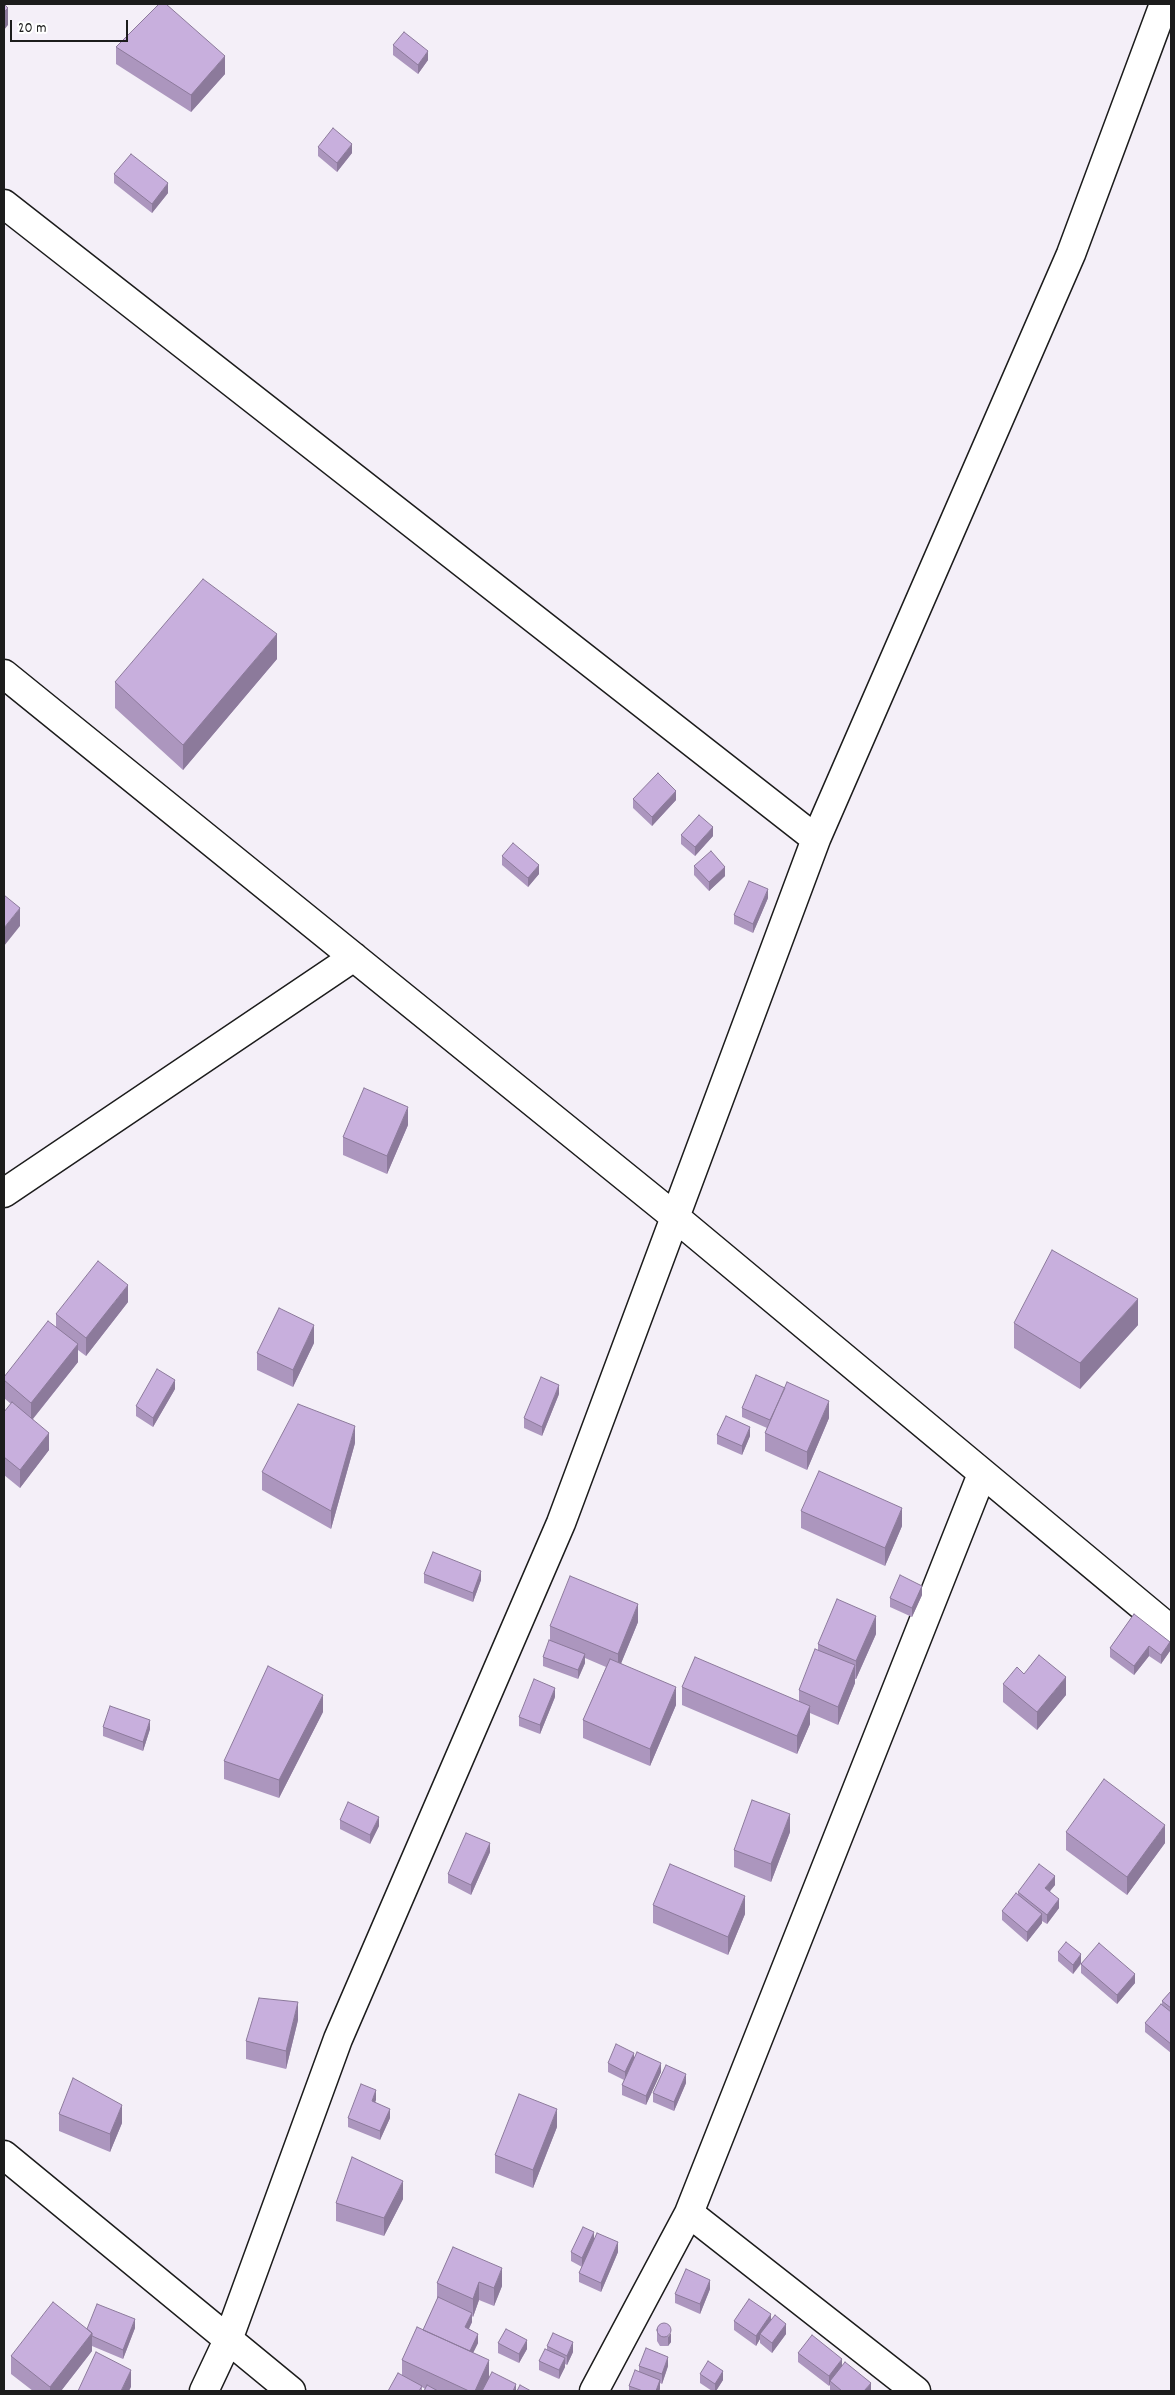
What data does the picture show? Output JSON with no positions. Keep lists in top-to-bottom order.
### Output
{
  "scale_bar": "20 m"
}
